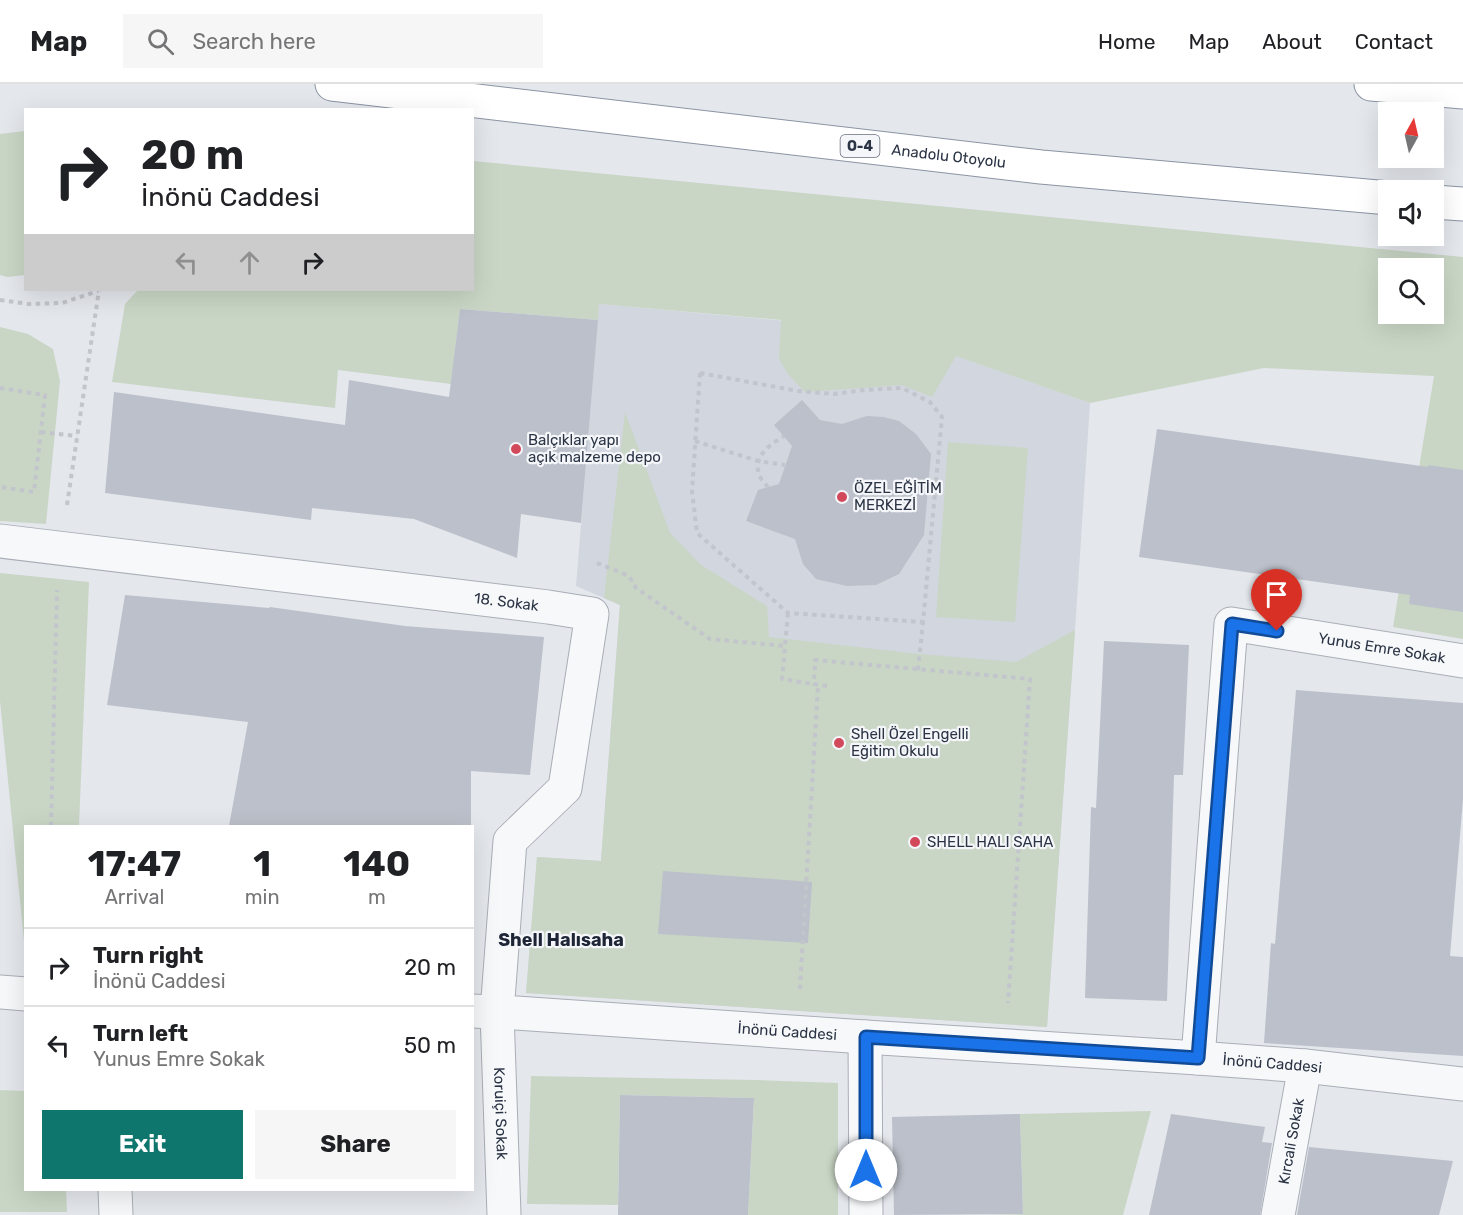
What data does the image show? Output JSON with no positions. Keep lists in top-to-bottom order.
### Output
{
  "streets": {
    "highway": ["O-4", "Anadolu Otoyolu"],
    "street": [
      "18. Sokak",
      "Yunus Emre Sokak",
      "İnönü Caddesi",
      "Koruiçi Sokak",
      "Kırcali Sokak"
    ]
  },
  "crossings": [
    ["18. Sokak", "İnönü Caddesi"],
    ["18. Sokak", "Koruiçi Sokak"],
    ["Yunus Emre Sokak", "İnönü Caddesi"],
    ["İnönü Caddesi", "Koruiçi Sokak"],
    ["İnönü Caddesi", "Kırcali Sokak"]
  ],
  "districts": ["Shell Halısaha"],
  "places": [
    "Balçıklar yapı açık malzeme depo",
    "ÖZEL EĞİTİM MERKEZİ",
    "Shell Özel Engelli Eğitim Okulu",
    "SHELL HALI SAHA"
  ],
  "north": "top",
  "page": {
    "header": "Map",
    "search": "Search here",
    "nav": [
      "Home",
      "Map",
      "About",
      "Contact"
    ],
    "turn": ["20 m", "İnönü Caddesi"],
    "eta": [
      "17:47",
      "Arrival",
      "1",
      "min",
      "140",
      "m"
    ],
    "list": [
      {
        "name": "Turn right",
        "note": "İnönü Caddesi",
        "value": "20 m"
      },
      {
        "name": "Turn left",
        "note": "Yunus Emre Sokak",
        "value": "50 m"
      }
    ],
    "buttons": ["Exit", "Share"]
  }
}
